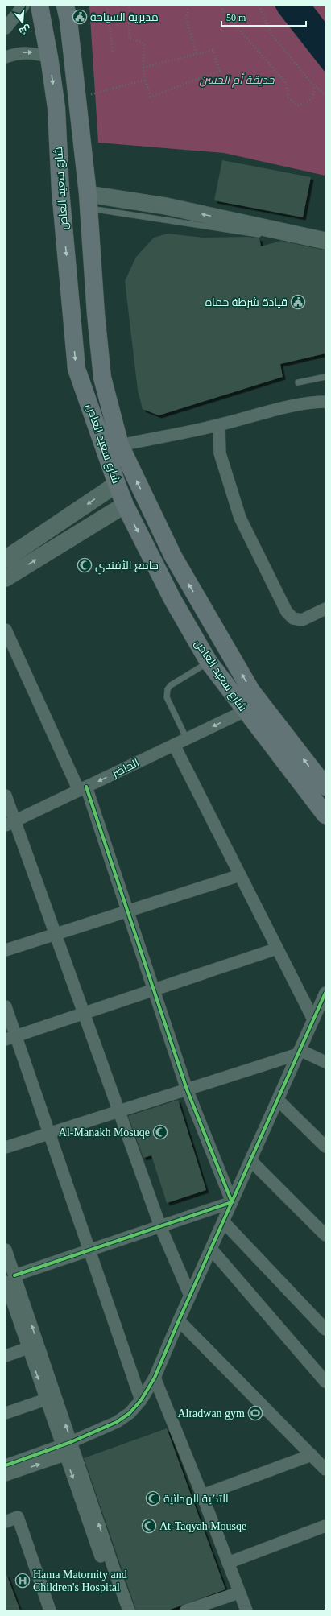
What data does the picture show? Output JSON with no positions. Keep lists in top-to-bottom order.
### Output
{
  "streets": {
    "main road": ["شارع سعيد العاص"],
    "street": ["الحاضر"]
  },
  "crossings": [
    ["شارع سعيد العاص", "الحاضر"]
  ],
  "one_way": ["الحاضر"],
  "parks": ["حديقة أم الحسن"],
  "places": {
    "public building": ["مديرية السياحة", "قيادة شرطة حماه"],
    "mosque": [
      "جامع الأفندي",
      "Al-Manakh Mosuqe",
      "التكية الهدائية",
      "At-Taqyah Mousqe"
    ],
    "sports": ["Alradwan gym"],
    "hospital": ["Hama Matornity and Children's Hospital"]
  },
  "scale_bar": "50 m",
  "north": "bottom"
}
